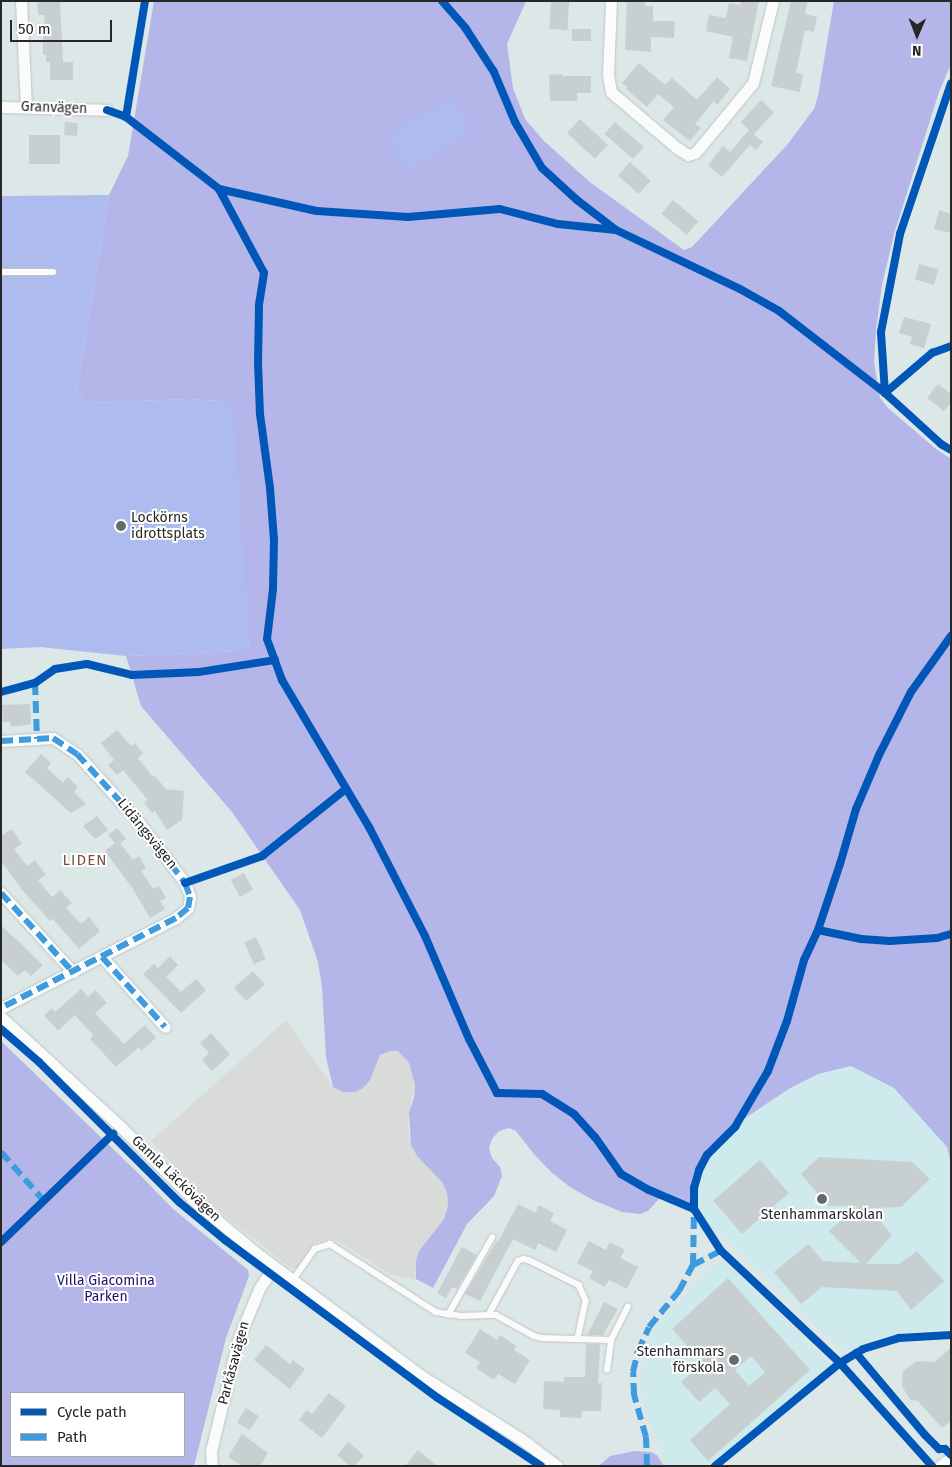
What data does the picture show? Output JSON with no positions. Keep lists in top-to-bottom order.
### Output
{
  "streets": {
    "street": [
      "Granvägen",
      "Lidängsvägen",
      "Gamla Läckövägen",
      "Parkåsavägen"
    ]
  },
  "crossings": [
    ["Gamla Läckövägen", "Parkåsavägen"]
  ],
  "districts": ["LIDEN"],
  "parks": ["Villa Giacomina Parken"],
  "places": ["Lockörns idrottsplats", "Stenhammarskolan", "Stenhammars förskola"],
  "legend": ["Cycle path", "Path"],
  "scale_bar": "50 m",
  "north": "bottom"
}
